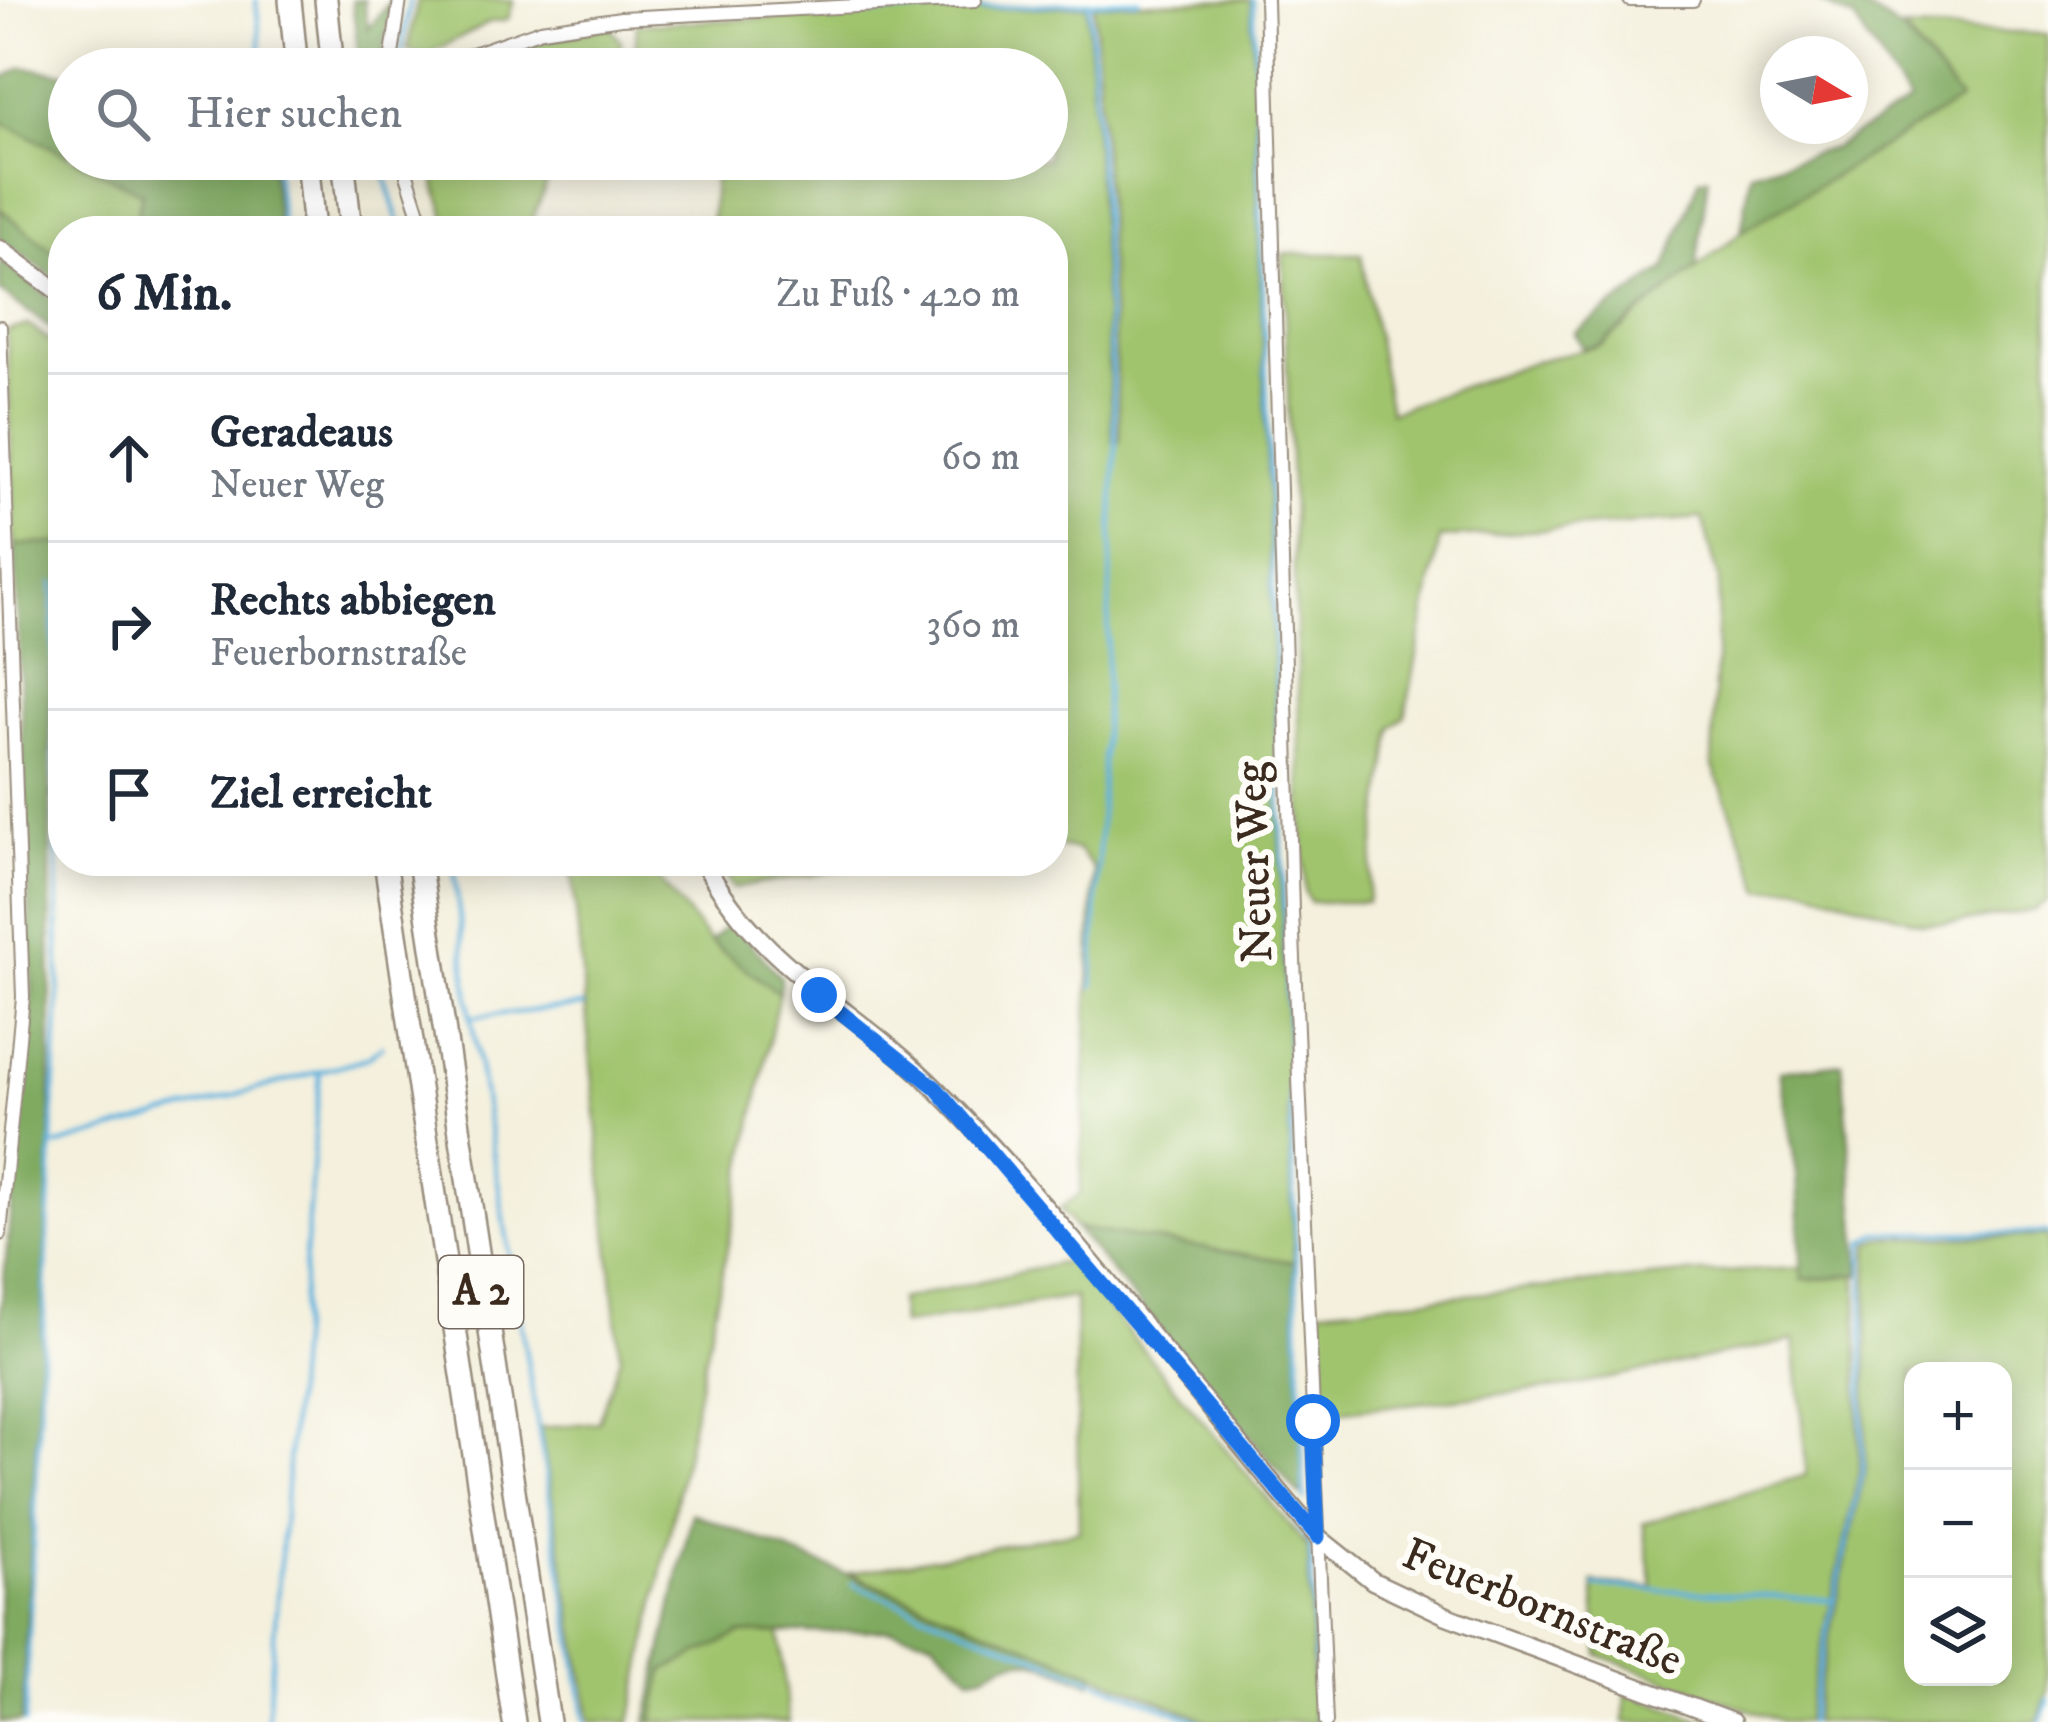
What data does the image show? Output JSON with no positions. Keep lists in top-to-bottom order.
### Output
{
  "streets": {
    "highway": ["A 2"],
    "street": ["Neuer Weg", "Feuerbornstraße"]
  },
  "crossings": [
    ["Neuer Weg", "Feuerbornstraße"]
  ],
  "north": "right",
  "page": {
    "search": "Hier suchen",
    "heading": ["6 Min.", "Zu Fuß · 420 m"],
    "list": [
      ["Geradeaus", "Neuer Weg", "60 m"],
      ["Rechts abbiegen", "Feuerbornstraße", "360 m"],
      "Ziel erreicht"
    ],
    "map_buttons": ["+", "−"]
  }
}
